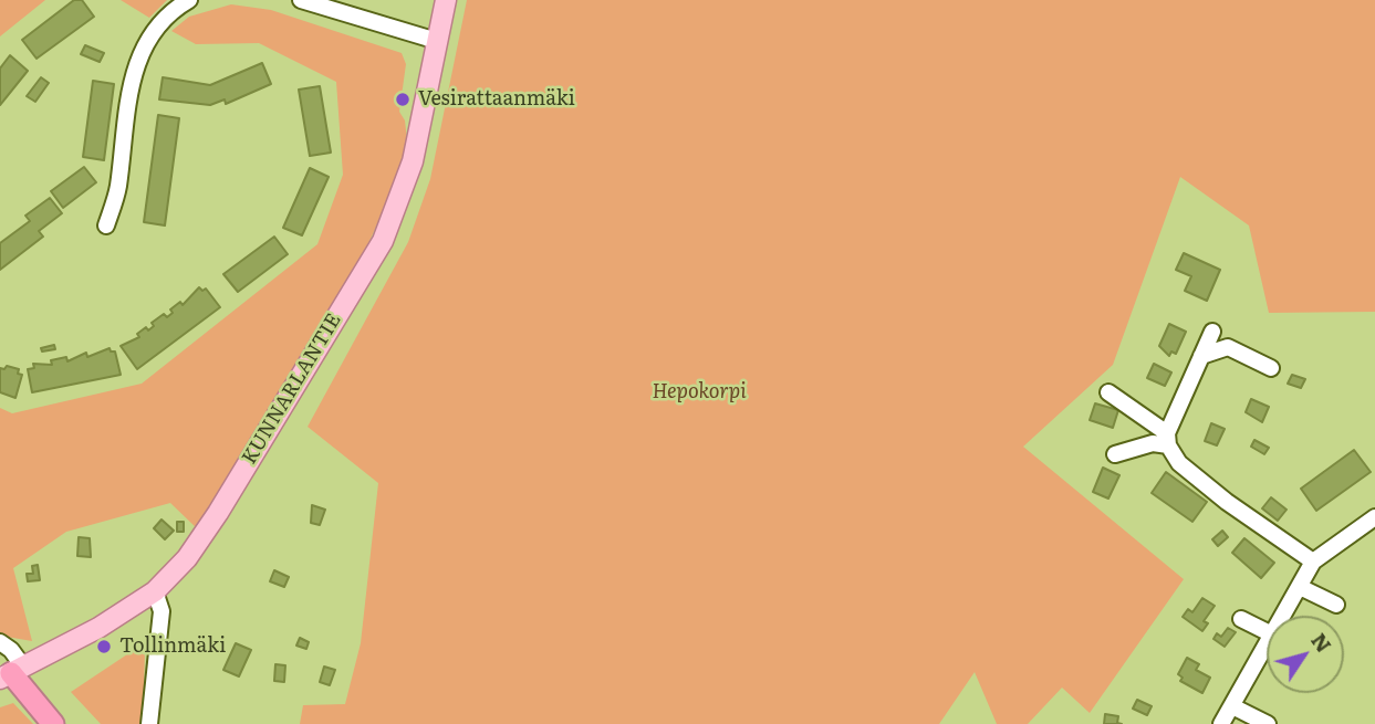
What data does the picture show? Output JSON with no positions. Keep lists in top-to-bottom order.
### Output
{
  "streets": {
    "main road": ["KUNNARLANTIE"]
  },
  "parks": ["Hepokorpi"],
  "places": ["Vesirattaanmäki", "Tollinmäki"],
  "north": "top right"
}
